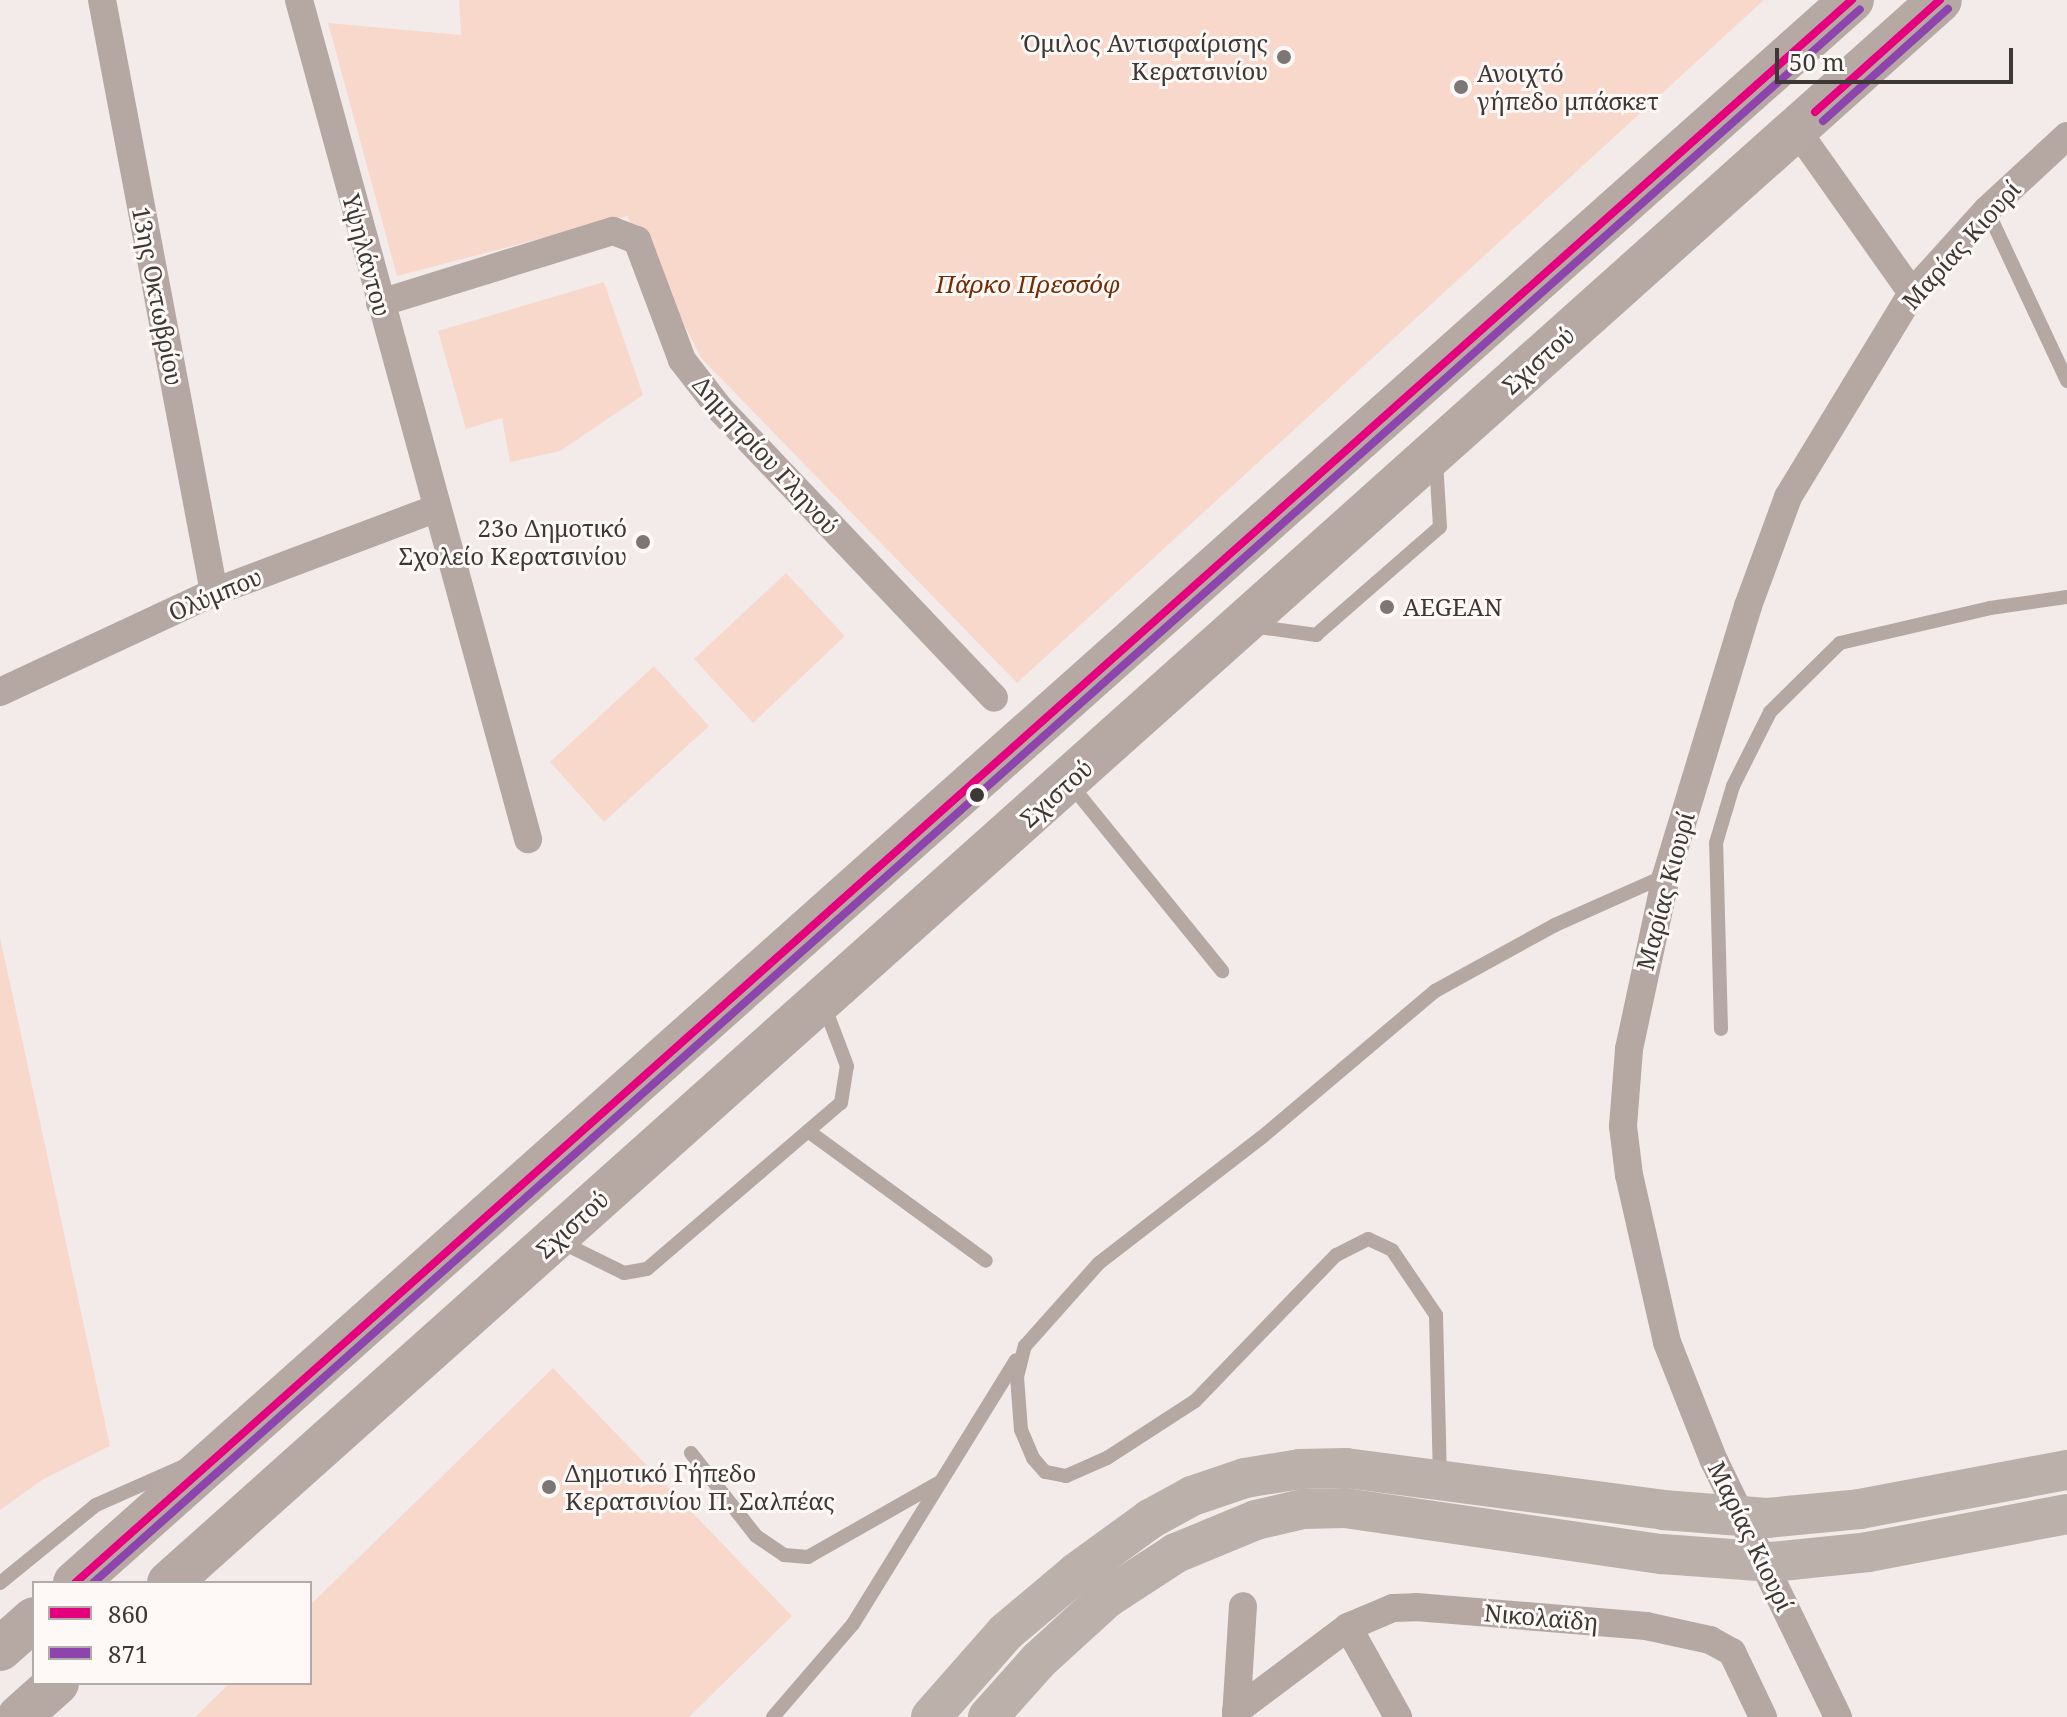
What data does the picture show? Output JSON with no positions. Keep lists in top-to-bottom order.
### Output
{
  "streets": {
    "main road": ["Σχιστού"],
    "street": [
      "Μαρίας Κιουρί",
      "Υψηλάντου",
      "13ης Οκτωβρίου",
      "Δημητρίου Γληνού",
      "Ολύμπου",
      "Νικολαϊδη"
    ]
  },
  "crossings": [
    ["Υψηλάντου", "Δημητρίου Γληνού"],
    ["Υψηλάντου", "Ολύμπου"],
    ["13ης Οκτωβρίου", "Ολύμπου"]
  ],
  "parks": ["Πάρκο Πρεσσόφ"],
  "places": [
    "Όμιλος Αντισφαίρισης Κερατσινίου",
    "Ανοιχτό γήπεδο μπάσκετ",
    "23o Δημοτικό Σχολείο Κερατσινίου",
    "AEGEAN",
    "Δημοτικό Γήπεδο Κερατσινίου Π. Σαλπέας"
  ],
  "lines": ["transit line 860", "transit line 871"],
  "legend": ["860", "871"],
  "scale_bar": "50 m"
}
